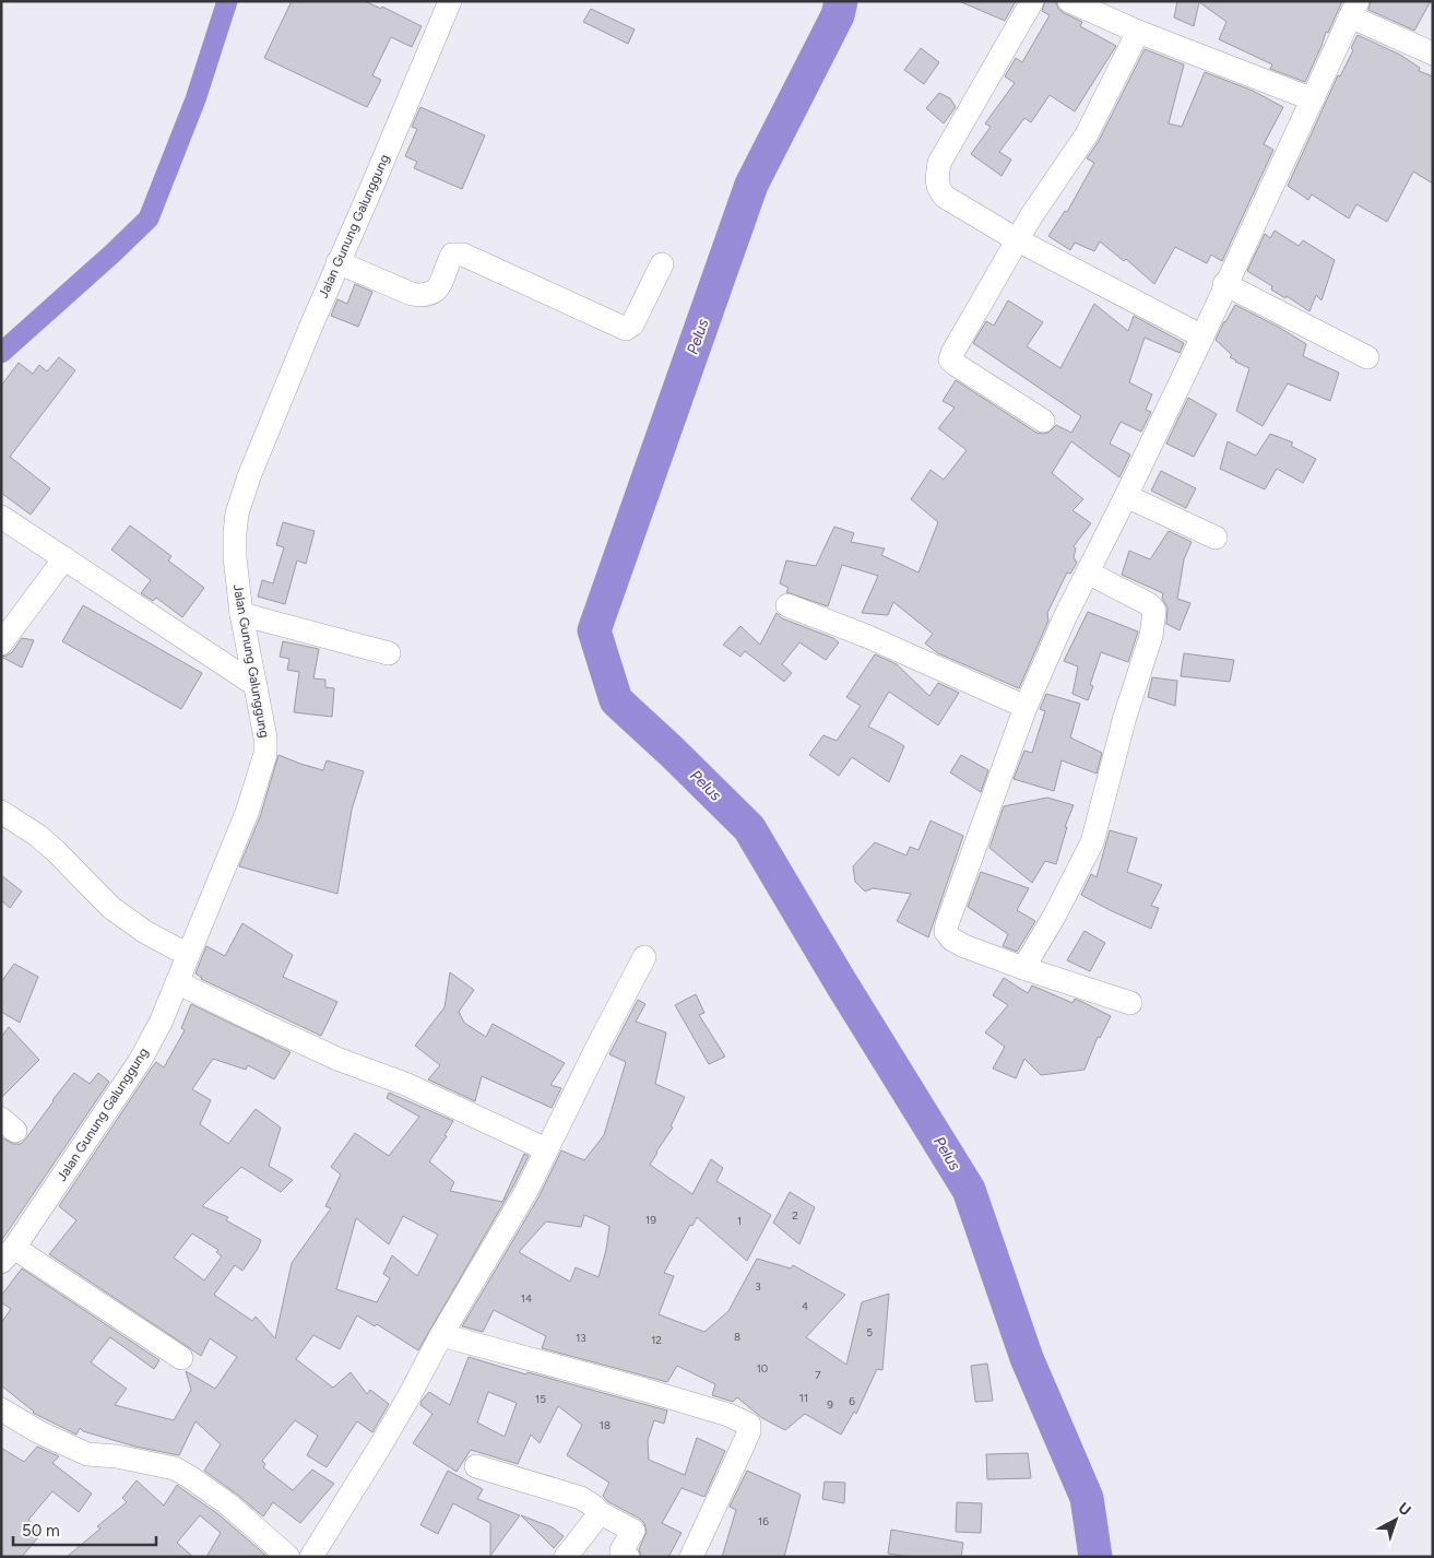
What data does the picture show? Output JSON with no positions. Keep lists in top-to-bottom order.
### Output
{
  "streets": {
    "street": ["Jalan Gunung Galunggung"]
  },
  "water": ["Pelus"],
  "house_numbers": [
    "2",
    "19",
    "1",
    "3",
    "14",
    "4",
    "5",
    "8",
    "13",
    "12",
    "10",
    "7",
    "11",
    "15",
    "6",
    "9",
    "18",
    "16"
  ],
  "scale_bar": "50 m",
  "north": "top right"
}
